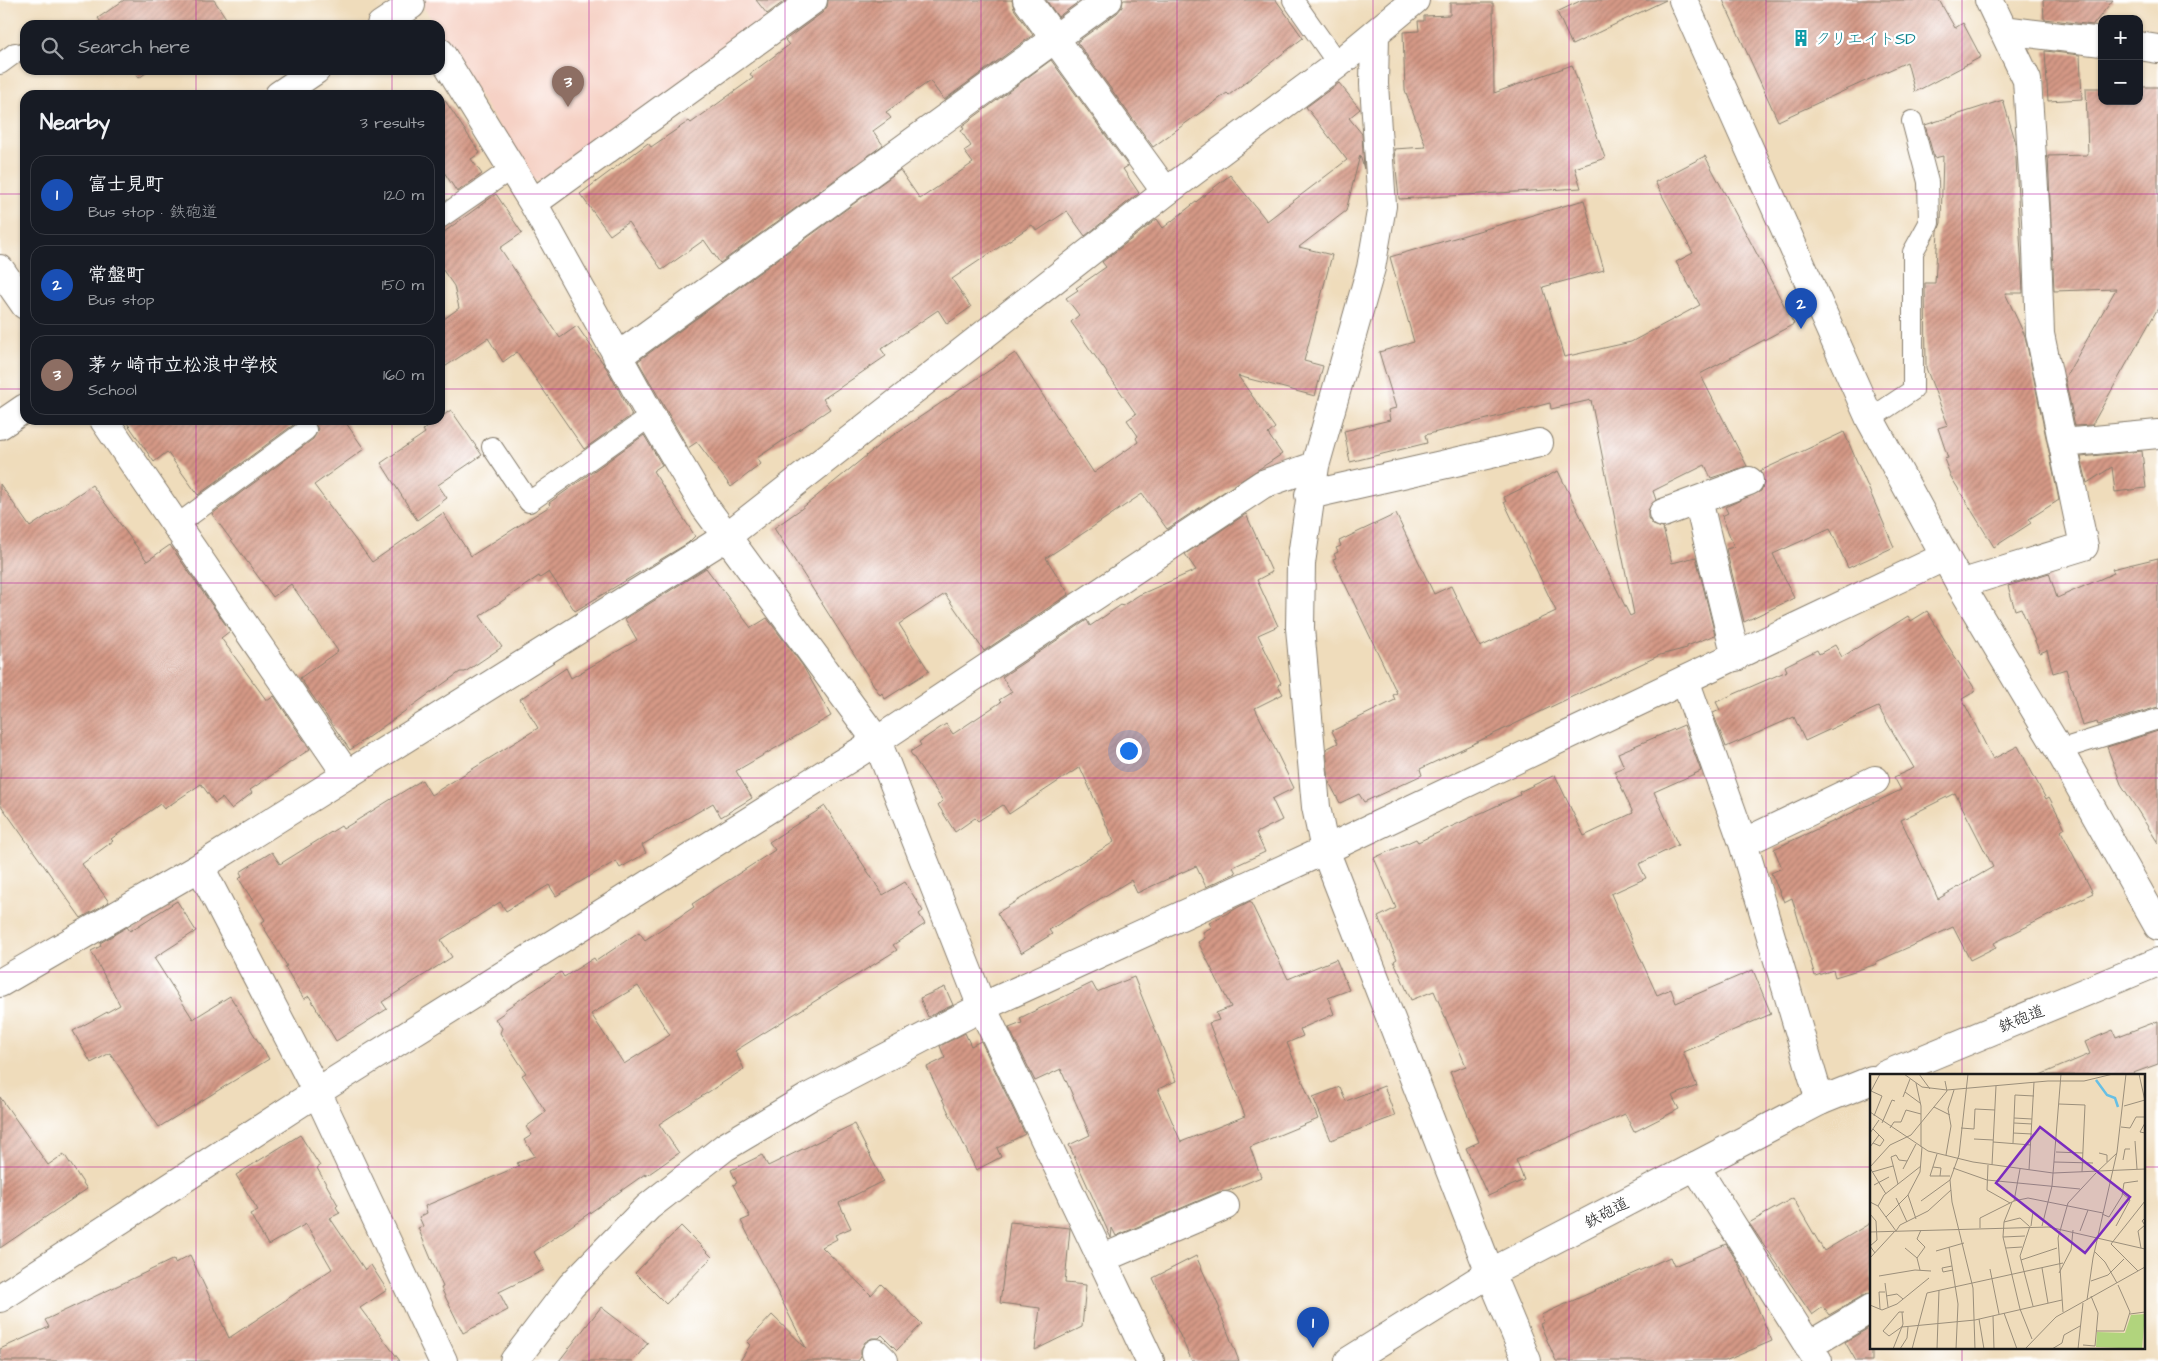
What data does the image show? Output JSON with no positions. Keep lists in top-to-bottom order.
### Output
{
  "streets": {
    "street": ["鉄砲道"]
  },
  "places": {
    "building": ["クリエイトSD"]
  },
  "page": {
    "map_buttons": ["+", "−"],
    "search": "Search here",
    "pins": ["3", "2", "1"],
    "heading": ["Nearby", "3 results"],
    "list": [
      {
        "mark": "1",
        "name": "富士見町",
        "note": "Bus stop · 鉄砲道",
        "value": "120 m"
      },
      {
        "mark": "2",
        "name": "常盤町",
        "note": "Bus stop",
        "value": "150 m"
      },
      {
        "mark": "3",
        "name": "茅ヶ崎市立松浪中学校",
        "note": "School",
        "value": "160 m"
      }
    ]
  }
}
